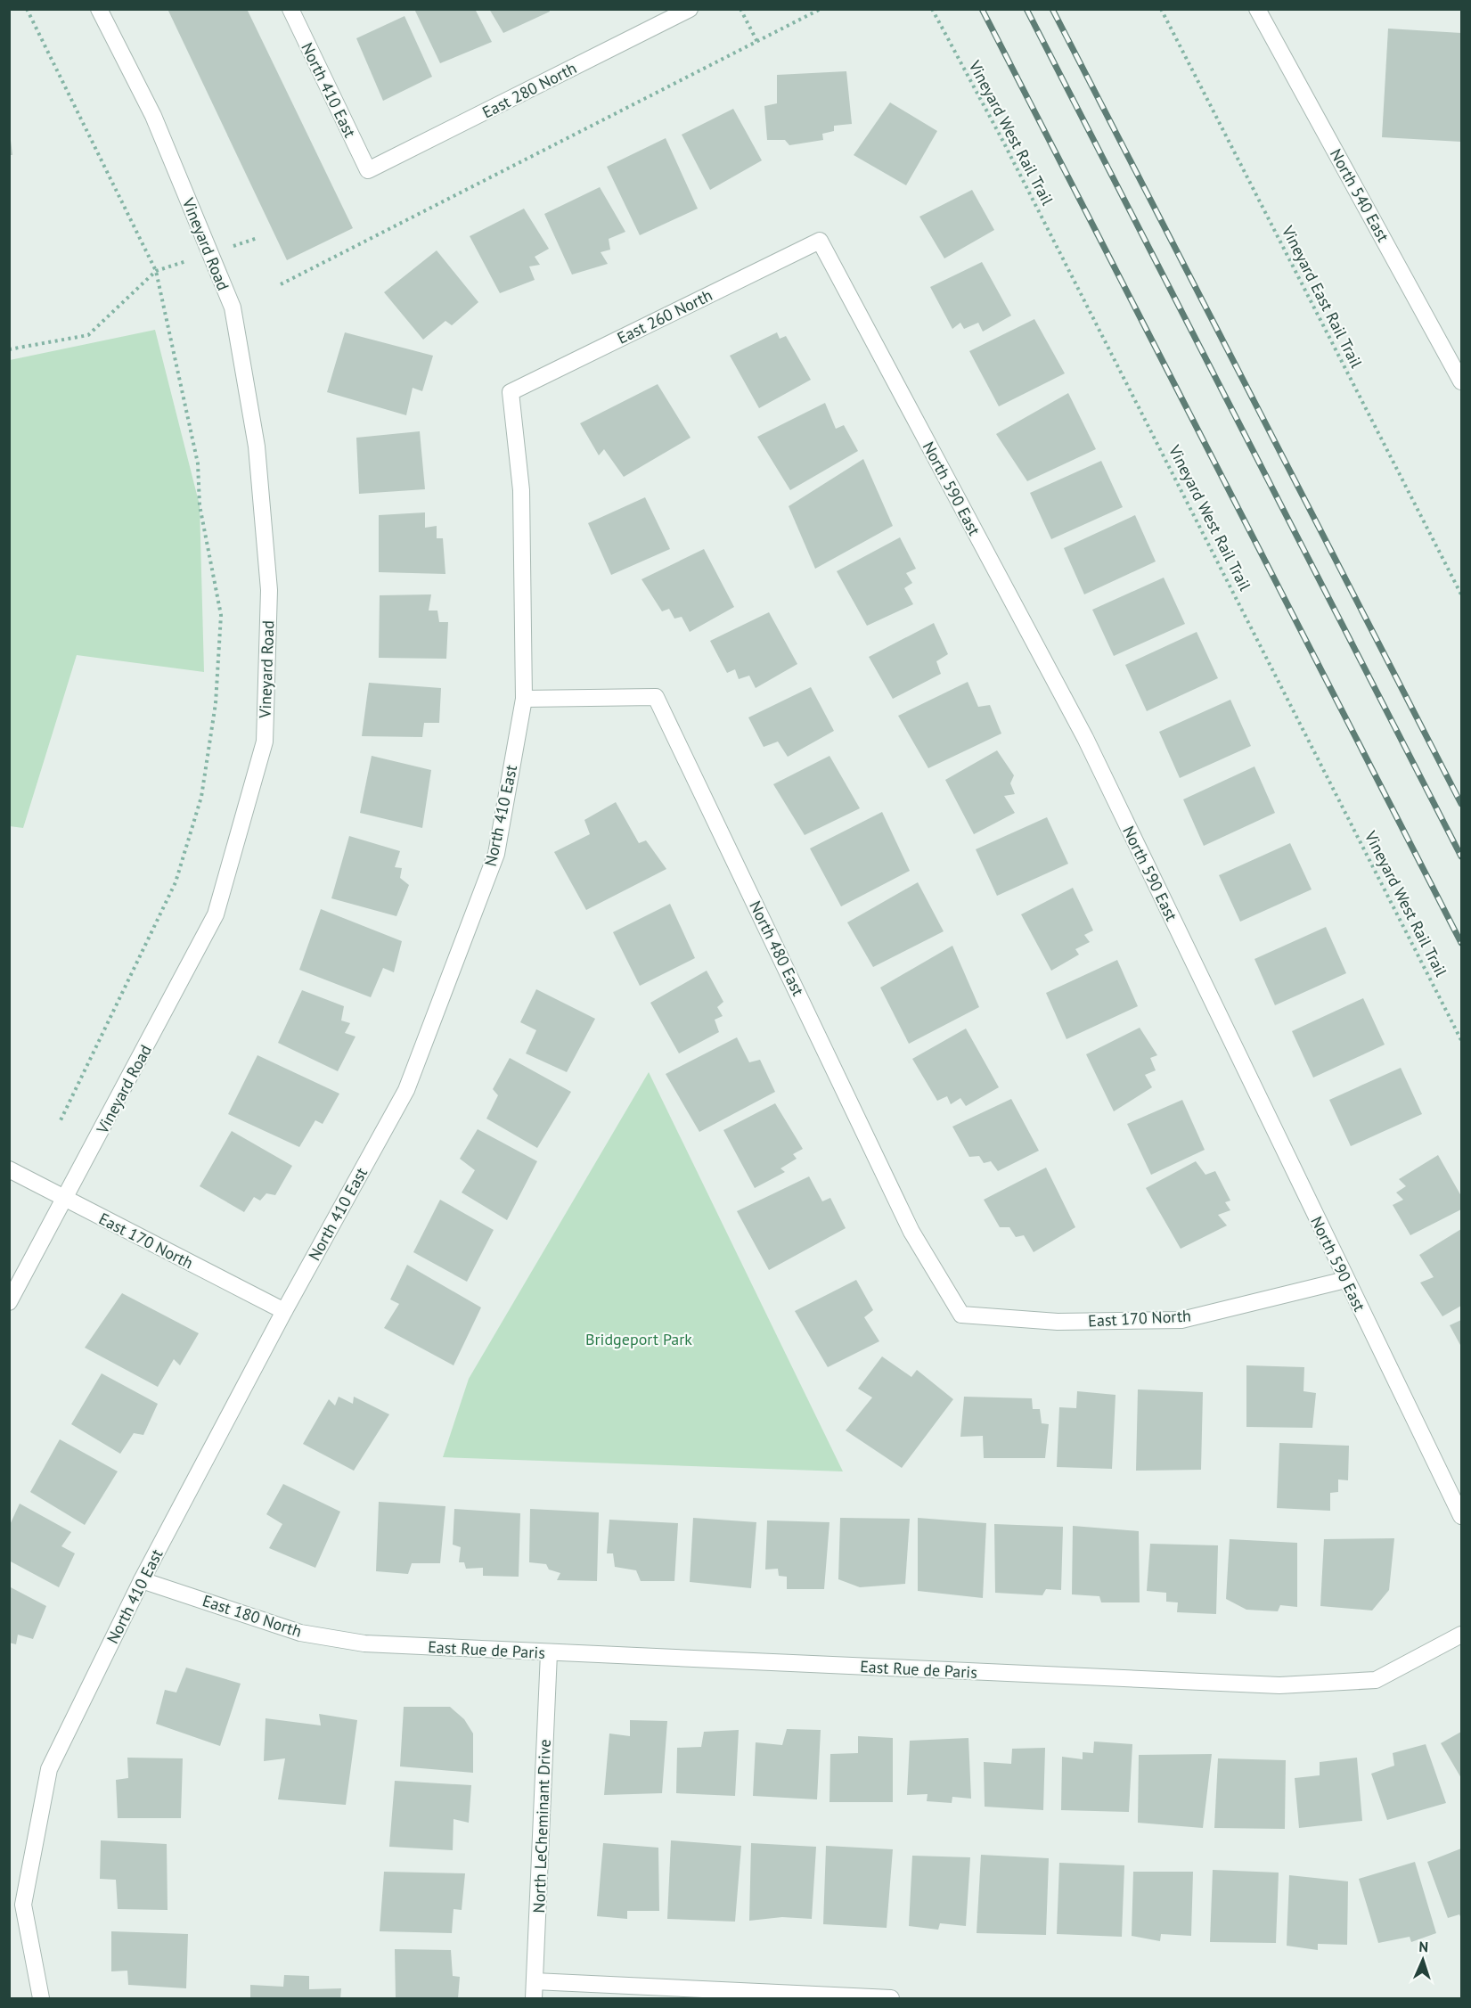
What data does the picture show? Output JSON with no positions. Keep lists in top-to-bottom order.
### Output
{
  "streets": {
    "street": [
      "North 410 East",
      "East 280 North",
      "North 540 East",
      "Vineyard Road",
      "East 260 North",
      "North 590 East",
      "North 480 East",
      "East 170 North",
      "East 180 North",
      "East Rue de Paris",
      "North LeCheminant Drive"
    ],
    "path": ["Vineyard West Rail Trail", "Vineyard East Rail Trail"]
  },
  "crossings": [
    ["North 410 East", "East 280 North"],
    ["North 410 East", "East 260 North"],
    ["North 410 East", "North 480 East"],
    ["North 410 East", "East 170 North"],
    ["North 410 East", "East 180 North"],
    ["Vineyard Road", "East 170 North"],
    ["East 260 North", "North 590 East"],
    ["North 590 East", "East 170 North"],
    ["North 480 East", "East 170 North"],
    ["East 180 North", "East Rue de Paris"],
    ["East Rue de Paris", "North LeCheminant Drive"]
  ],
  "parks": ["Bridgeport Park"],
  "north": "top"
}
